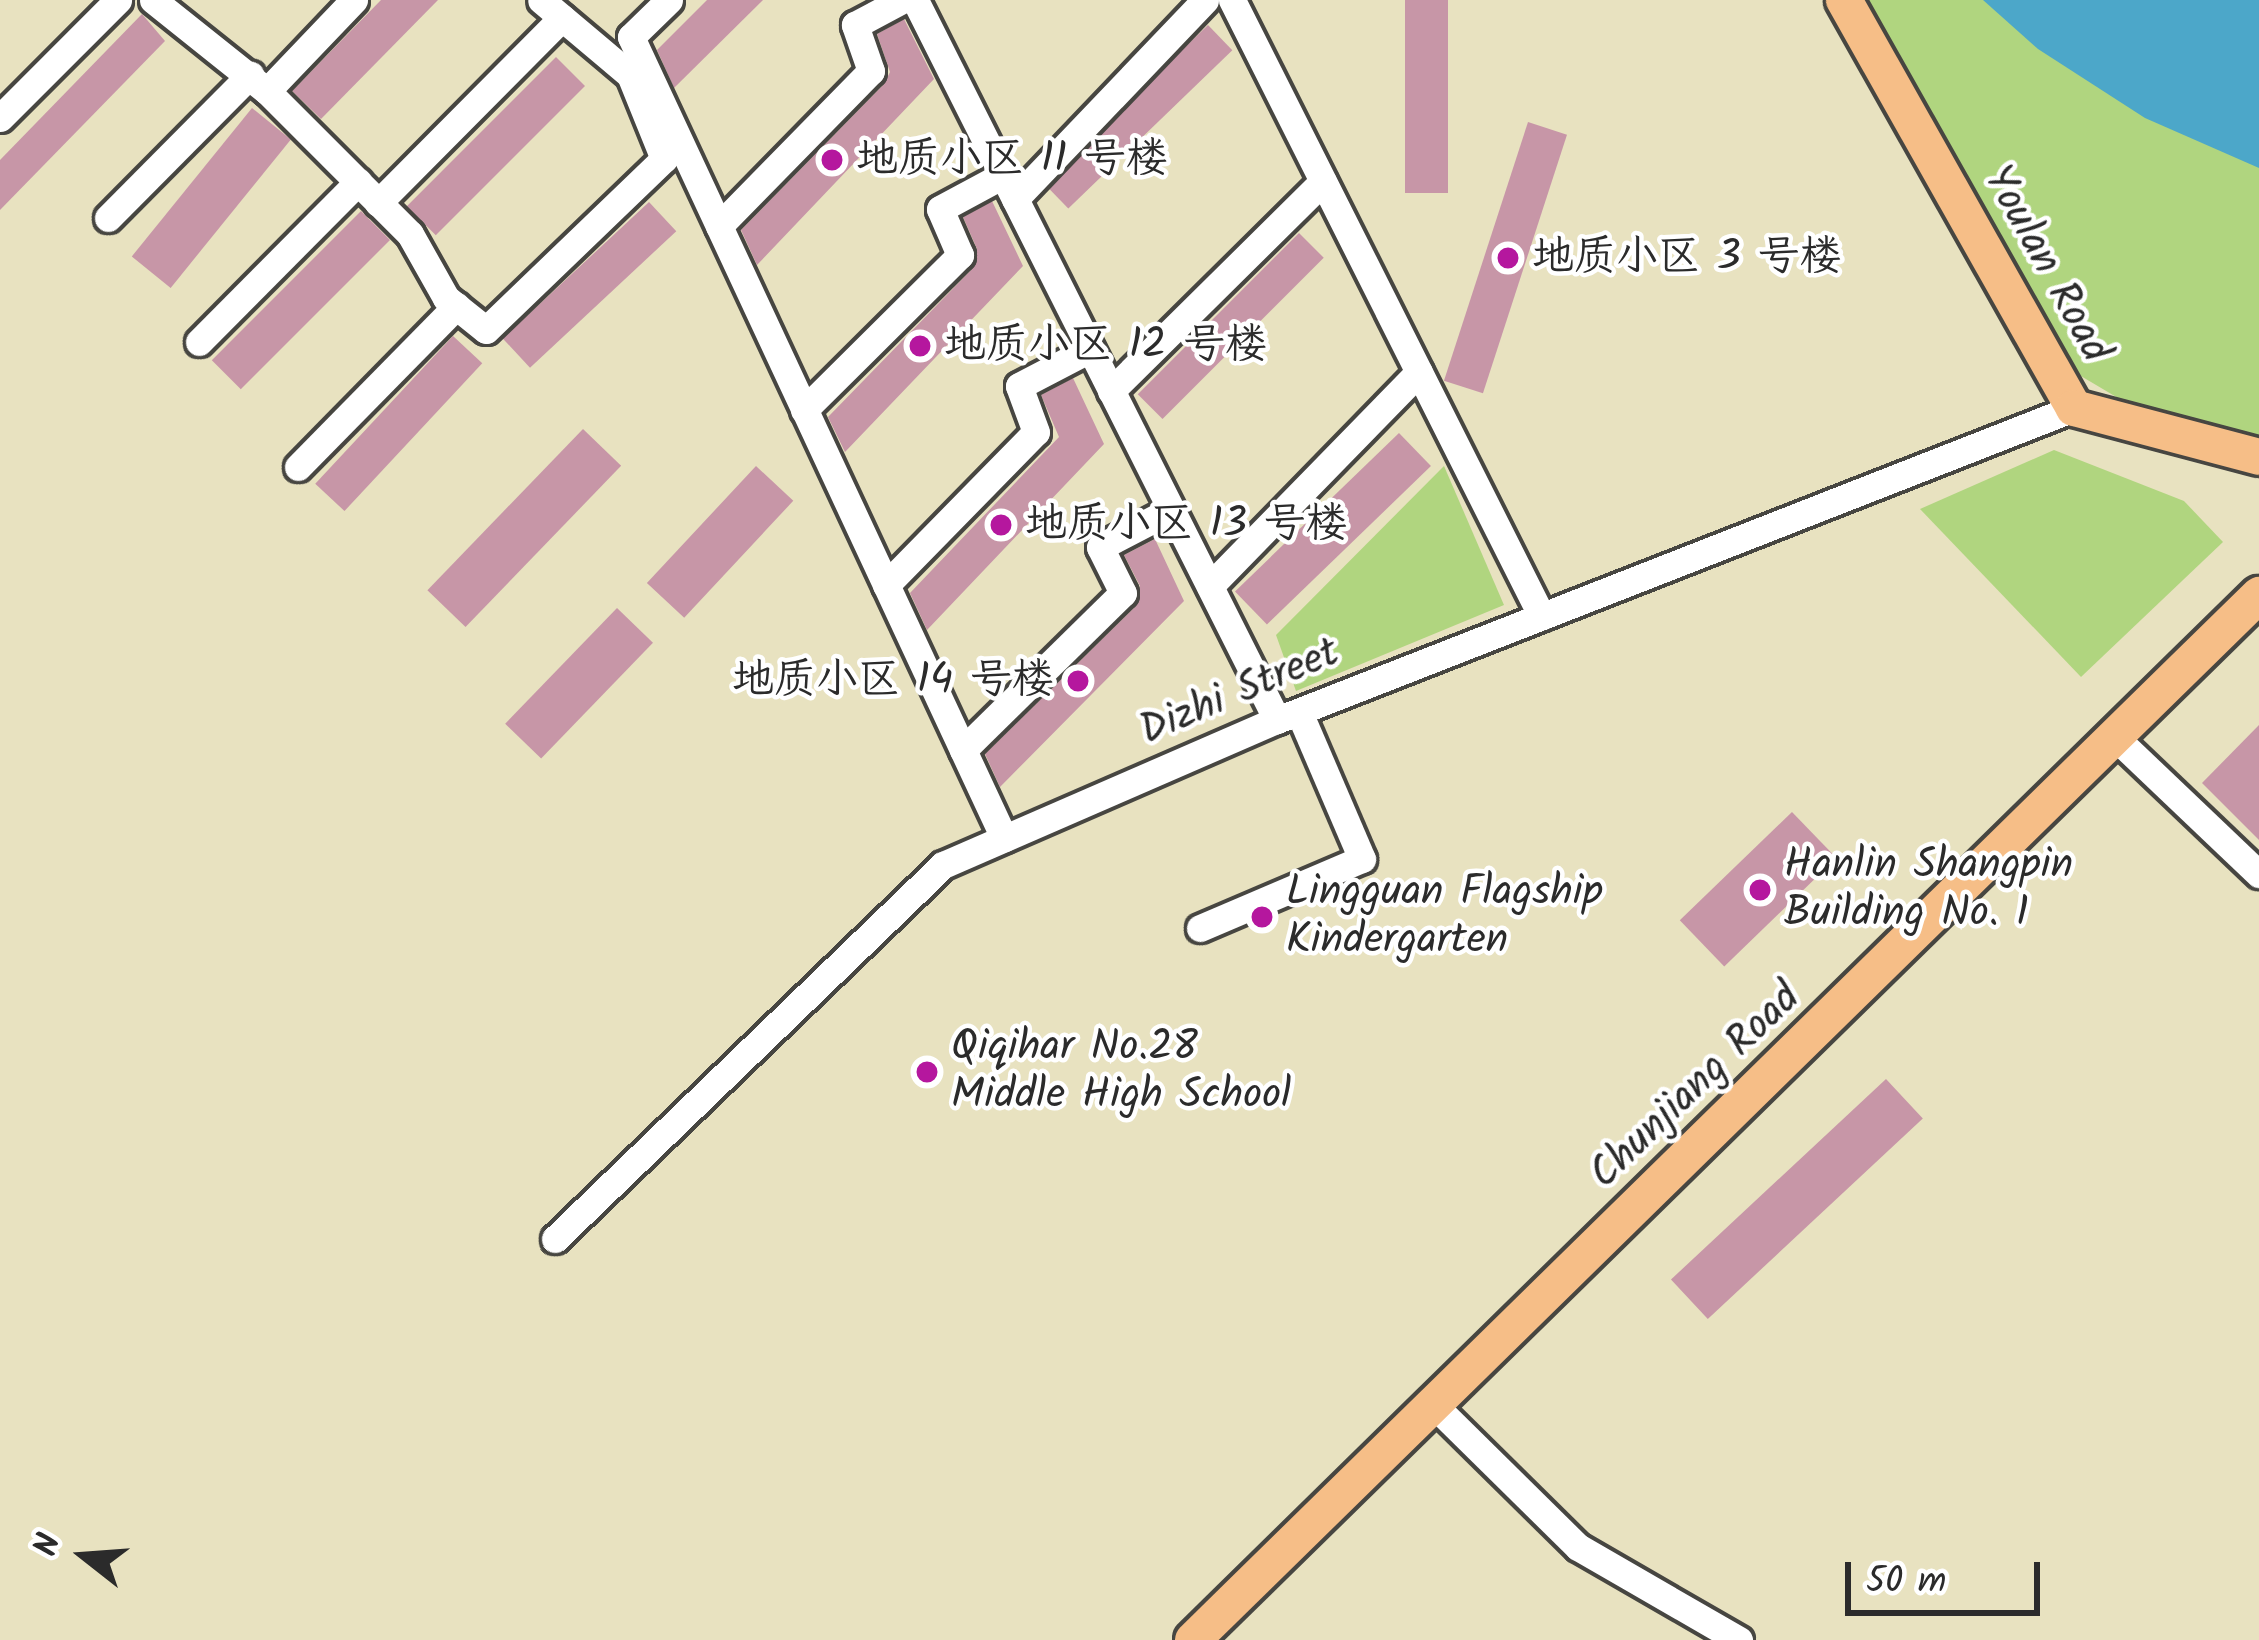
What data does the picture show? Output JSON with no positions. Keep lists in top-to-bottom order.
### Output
{
  "streets": {
    "main road": ["Youlan Road", "Chunjiang Road"],
    "street": ["Dizhi Street"]
  },
  "crossings": [
    ["Youlan Road", "Dizhi Street"]
  ],
  "places": [
    "地质小区 11 号楼",
    "地质小区 3 号楼",
    "地质小区 12 号楼",
    "地质小区 13 号楼",
    "地质小区 14 号楼",
    "Hanlin Shangpin Building No. 1",
    "Lingguan Flagship Kindergarten",
    "Qiqihar No.28 Middle High School"
  ],
  "scale_bar": "50 m",
  "north": "left"
}
